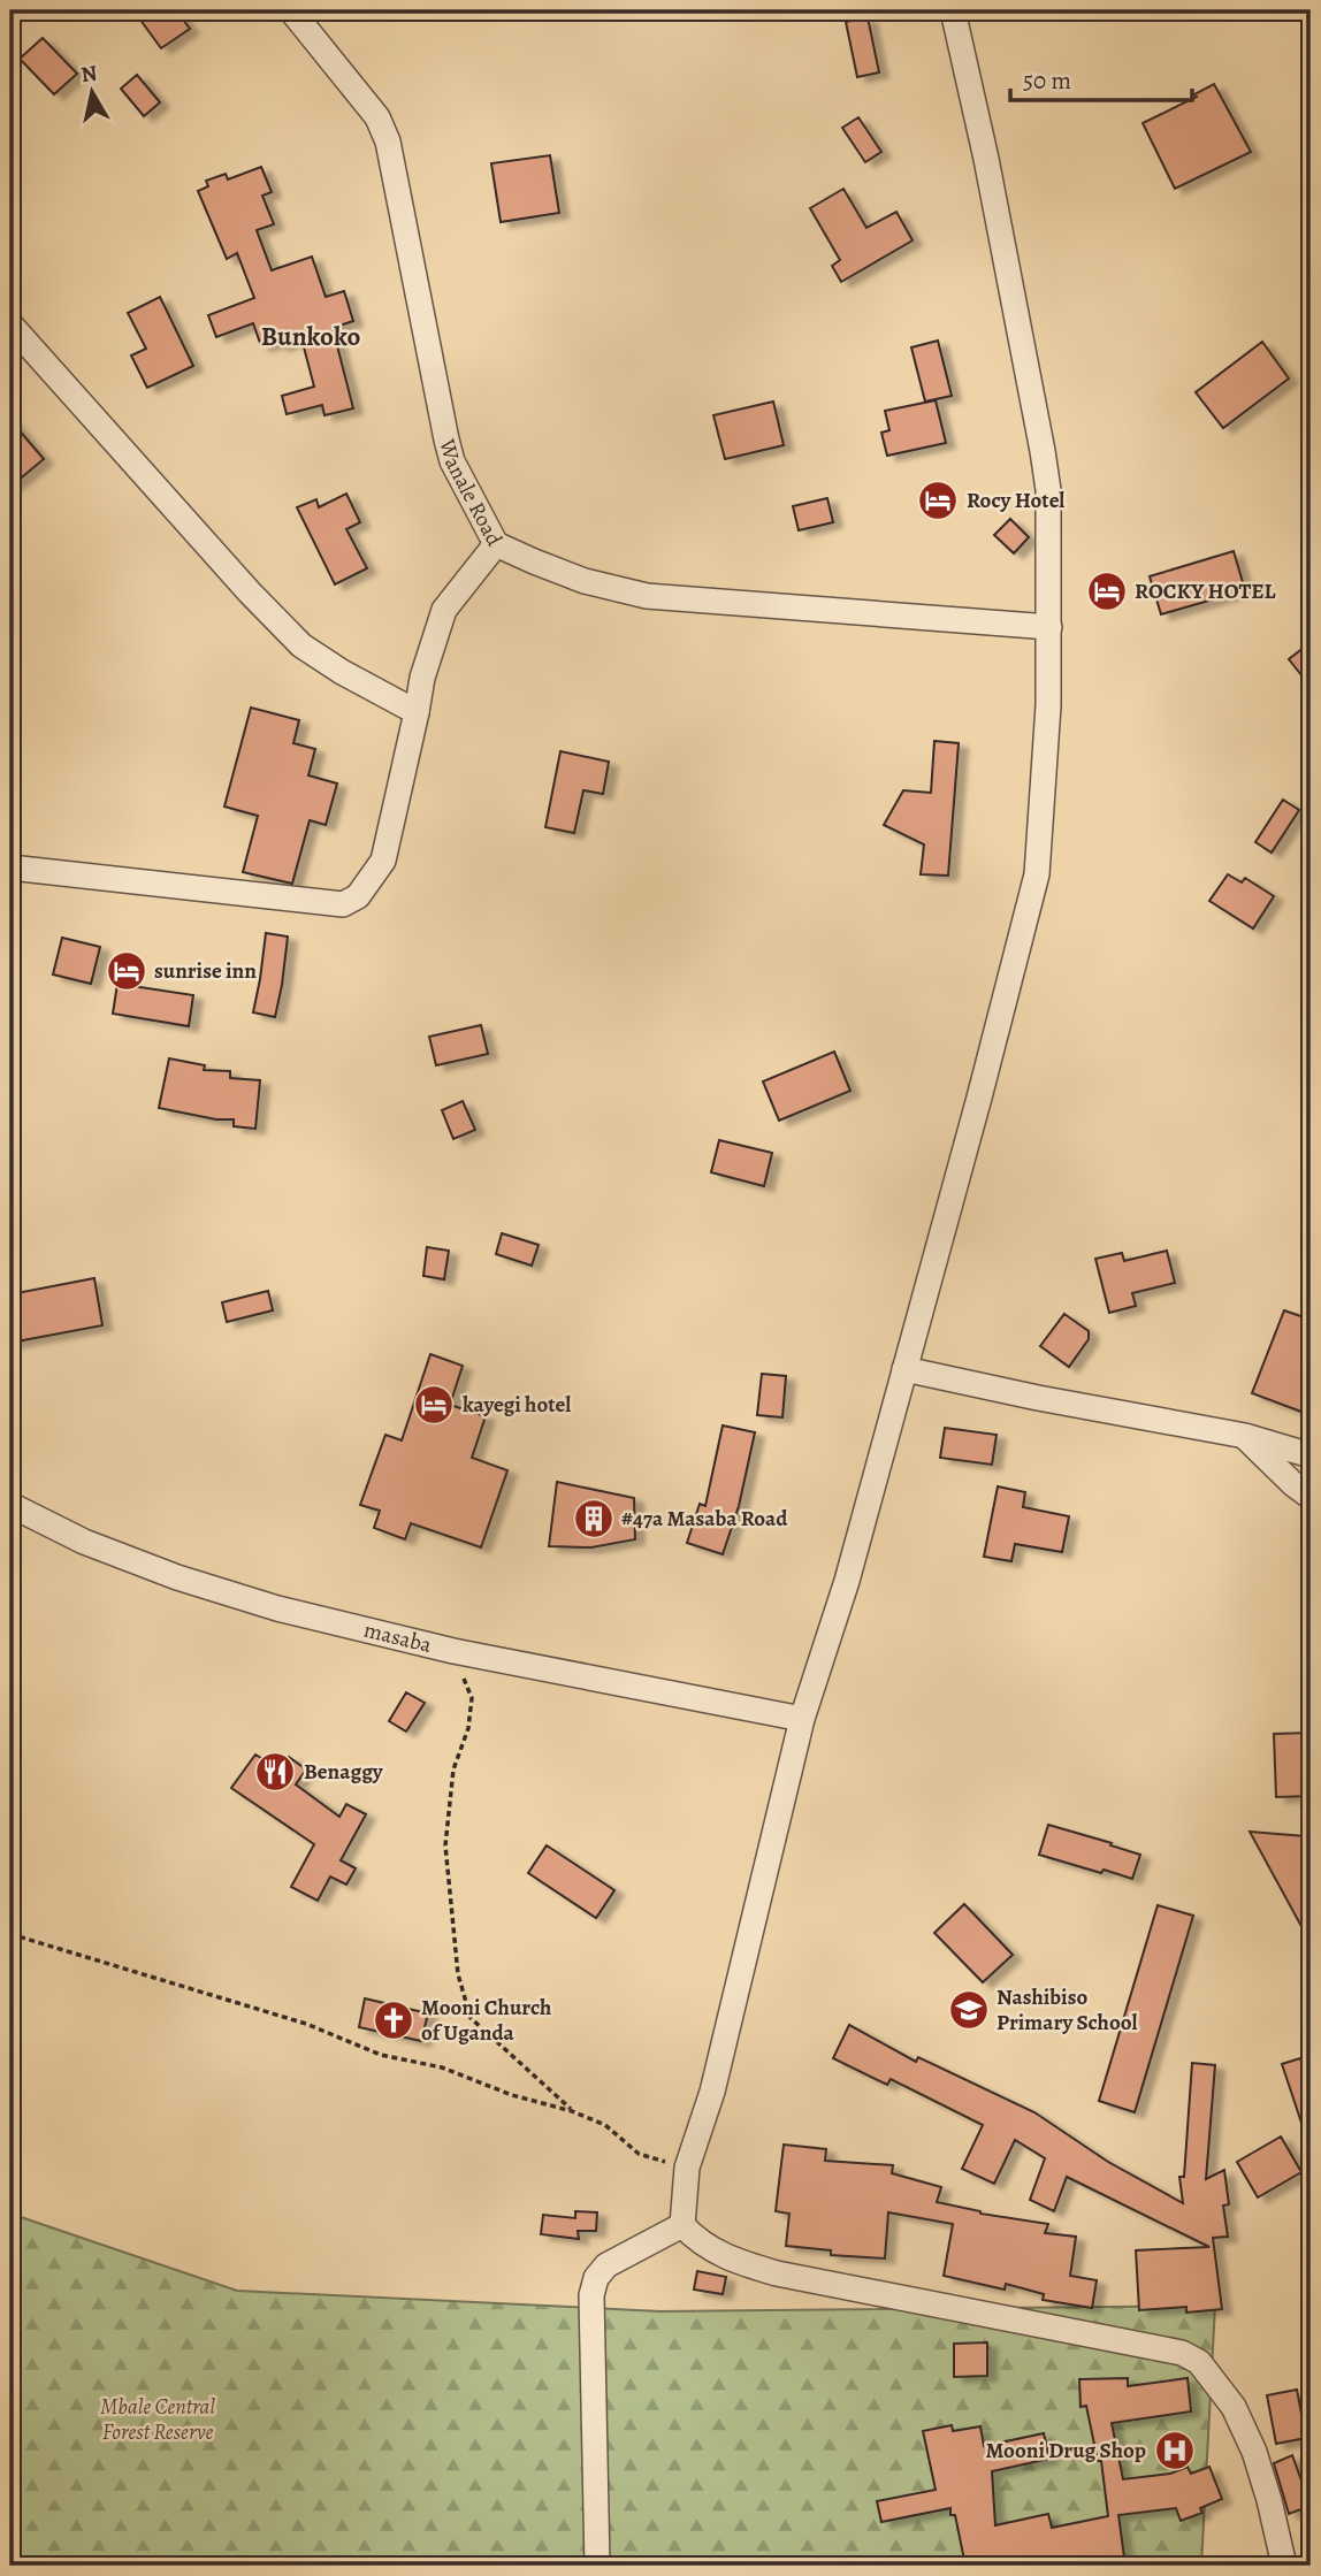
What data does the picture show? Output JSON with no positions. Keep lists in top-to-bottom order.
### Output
{
  "streets": {
    "street": ["Wanale Road", "masaba"]
  },
  "districts": ["Bunkoko"],
  "parks": ["Mbale Central Forest Reserve"],
  "places": {
    "hotel": [
      "Rocy Hotel",
      "ROCKY HOTEL",
      "sunrise inn",
      "kayegi hotel"
    ],
    "building": ["#47a Masaba Road"],
    "restaurant": ["Benaggy"],
    "school or university": ["Nashibiso Primary School"],
    "church": ["Mooni Church of Uganda"],
    "hospital": ["Mooni Drug Shop"]
  },
  "scale_bar": "50 m",
  "north": "top"
}
